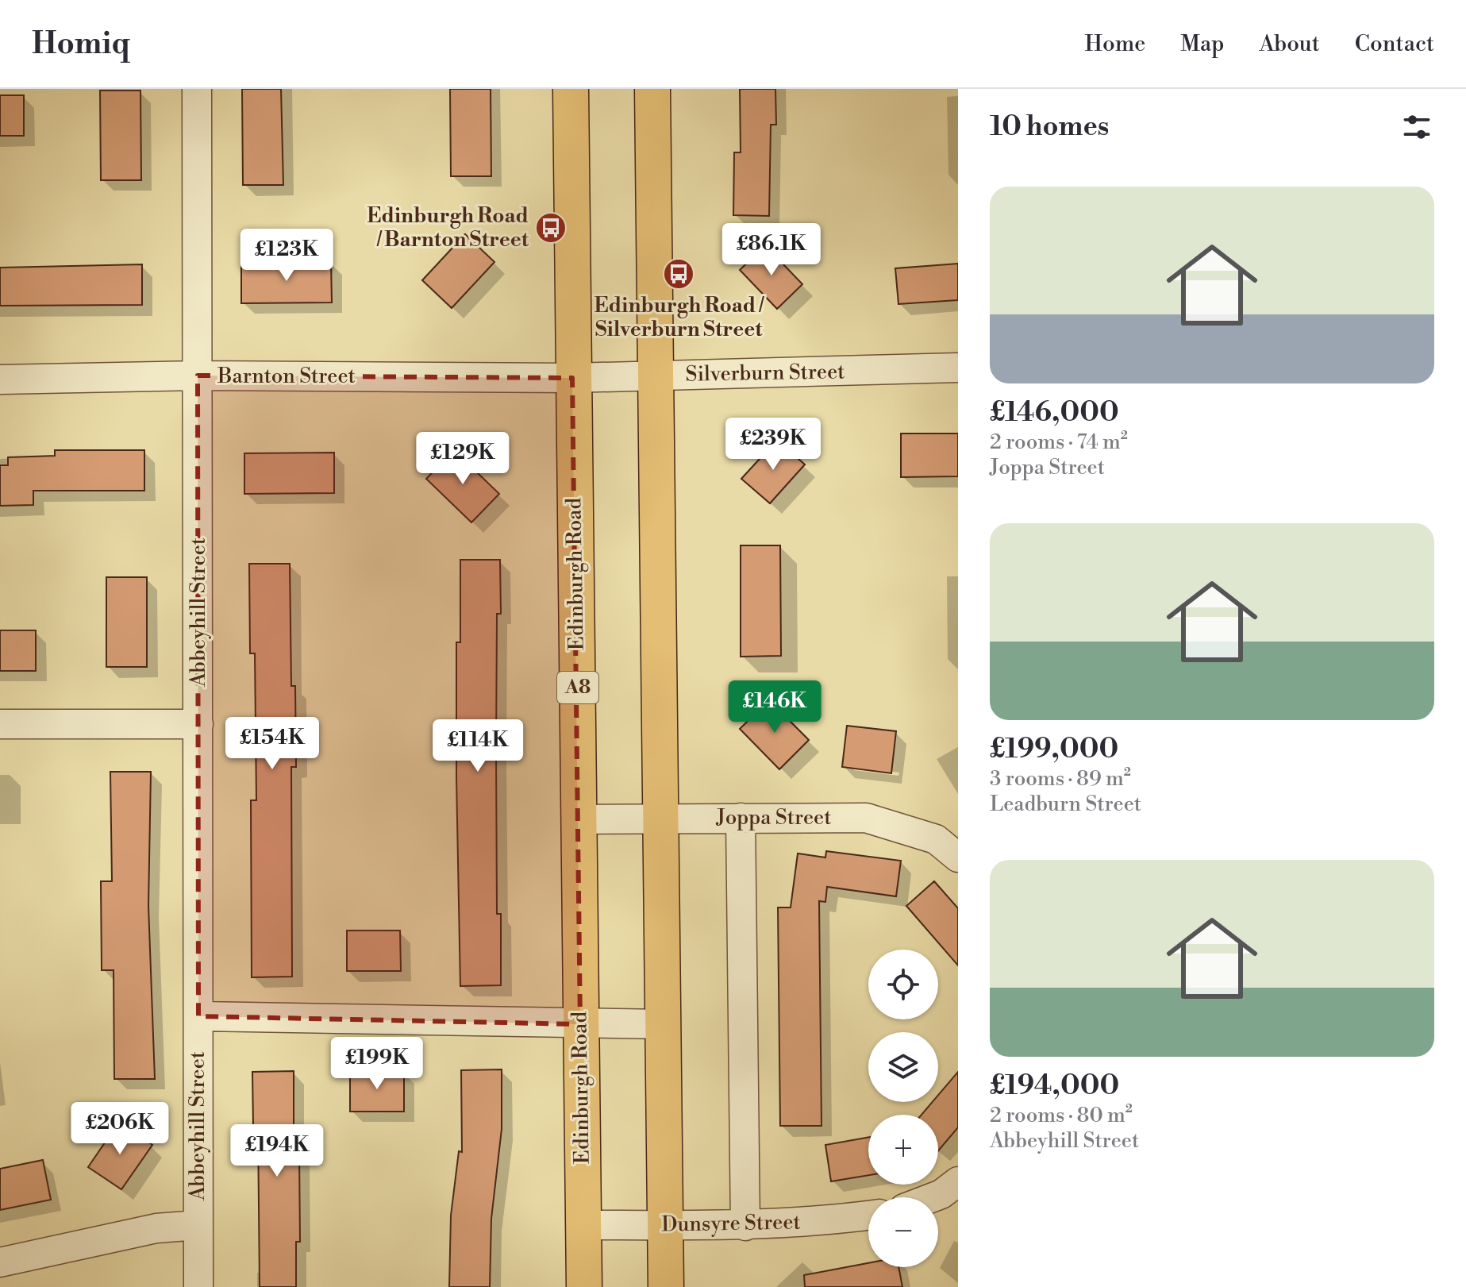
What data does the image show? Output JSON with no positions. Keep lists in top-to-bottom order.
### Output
{
  "streets": {
    "main road": ["Edinburgh Road", "A8"],
    "street": [
      "Silverburn Street",
      "Barnton Street",
      "Abbeyhill Street",
      "Joppa Street",
      "Dunsyre Street"
    ]
  },
  "crossings": [
    ["Silverburn Street", "Barnton Street"],
    ["Silverburn Street", "Edinburgh Road"],
    ["Barnton Street", "Edinburgh Road"],
    ["Barnton Street", "Abbeyhill Street"],
    ["Edinburgh Road", "Joppa Street"],
    ["Edinburgh Road", "Dunsyre Street"]
  ],
  "places": {
    "bus stop": ["Edinburgh Road / Barnton Street", "Edinburgh Road / Silverburn Street"]
  },
  "page": {
    "header": "Homiq",
    "nav": [
      "Home",
      "Map",
      "About",
      "Contact"
    ],
    "heading": "10 homes",
    "list": [
      {
        "name": "£146,000",
        "note": "2 rooms · 74 m² · Joppa Street"
      },
      {
        "name": "£199,000",
        "note": "3 rooms · 89 m² · Leadburn Street"
      },
      {
        "name": "£194,000",
        "note": "2 rooms · 80 m² · Abbeyhill Street"
      }
    ],
    "price": [
      "£86.1K",
      "£123K",
      "£239K",
      "£129K",
      "£146K",
      "£154K",
      "£114K",
      "£199K",
      "£206K",
      "£194K"
    ],
    "map_buttons": ["+", "−"]
  }
}
